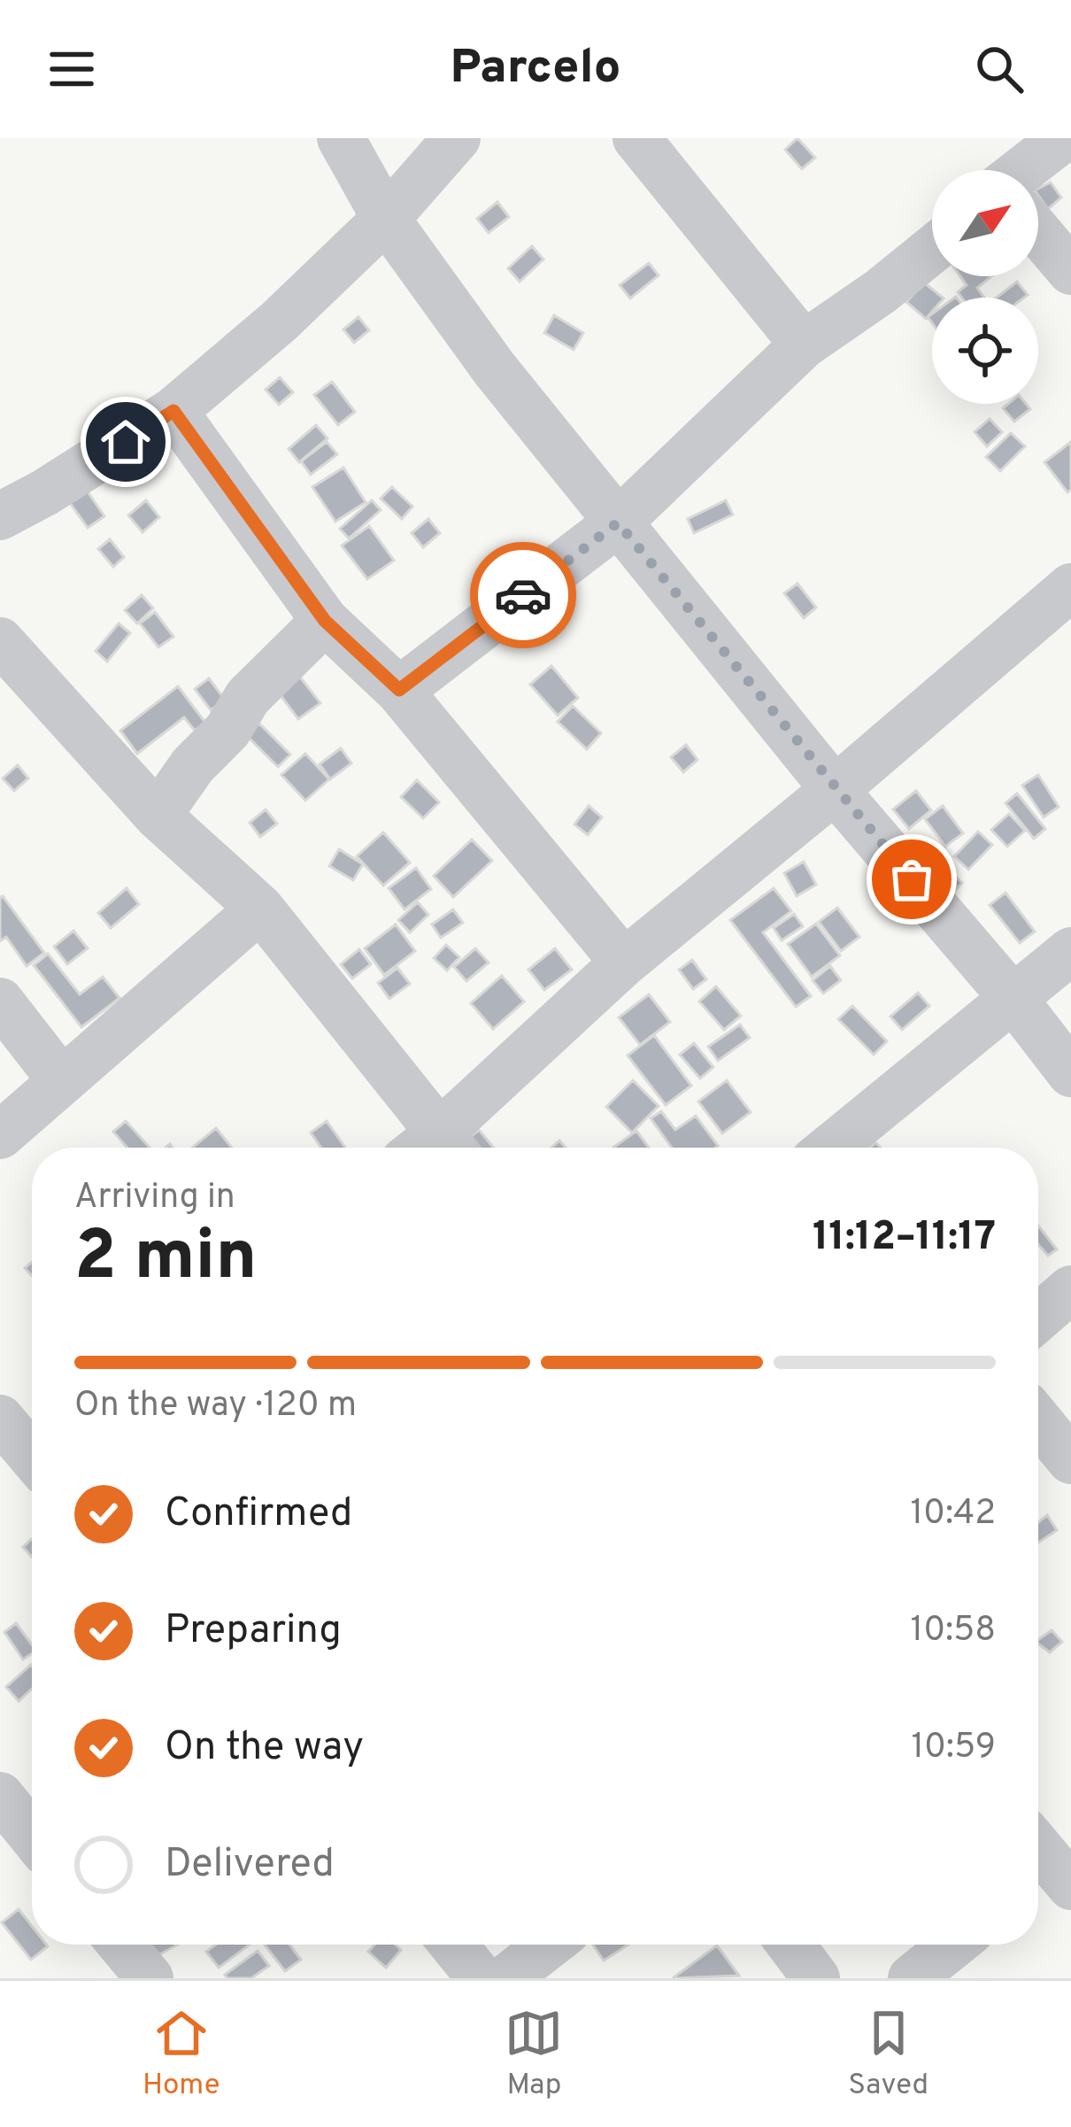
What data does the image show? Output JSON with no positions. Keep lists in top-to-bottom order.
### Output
{
  "north": "top right",
  "page": {
    "header": "Parcelo",
    "heading": ["2 min", "Arriving in", "11:12–11:17"],
    "bar": "On the way · 120 m",
    "list": [
      ["Confirmed", "10:42"],
      ["Preparing", "10:58"],
      ["On the way", "10:59"],
      "Delivered"
    ],
    "tabs": ["Home", "Map", "Saved"]
  }
}
